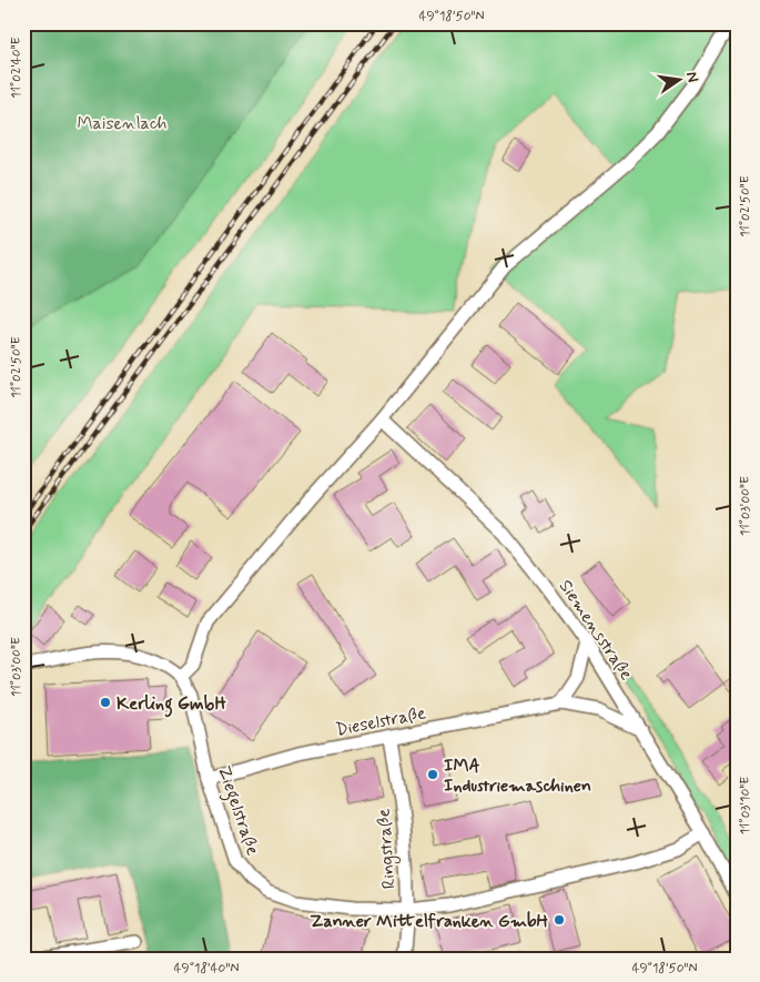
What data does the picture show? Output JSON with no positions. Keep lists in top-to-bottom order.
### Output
{
  "streets": {
    "street": [
      "Siemensstraße",
      "Dieselstraße",
      "Ziegelstraße",
      "Ringstraße"
    ]
  },
  "crossings": [
    ["Siemensstraße", "Dieselstraße"],
    ["Siemensstraße", "Ziegelstraße"],
    ["Dieselstraße", "Ziegelstraße"],
    ["Dieselstraße", "Ringstraße"],
    ["Ziegelstraße", "Ringstraße"]
  ],
  "parks": ["Maisenlach"],
  "places": ["Kerling GmbH", "IMA Industriemaschinen", "Zanner Mittelfranken GmbH"],
  "north": "right",
  "coordinates": [
    "49°18'50\"N",
    "11°02'40\"E",
    "11°02'50\"E",
    "11°03'00\"E",
    "11°03'10\"E",
    "49°18'40\"N"
  ]
}
